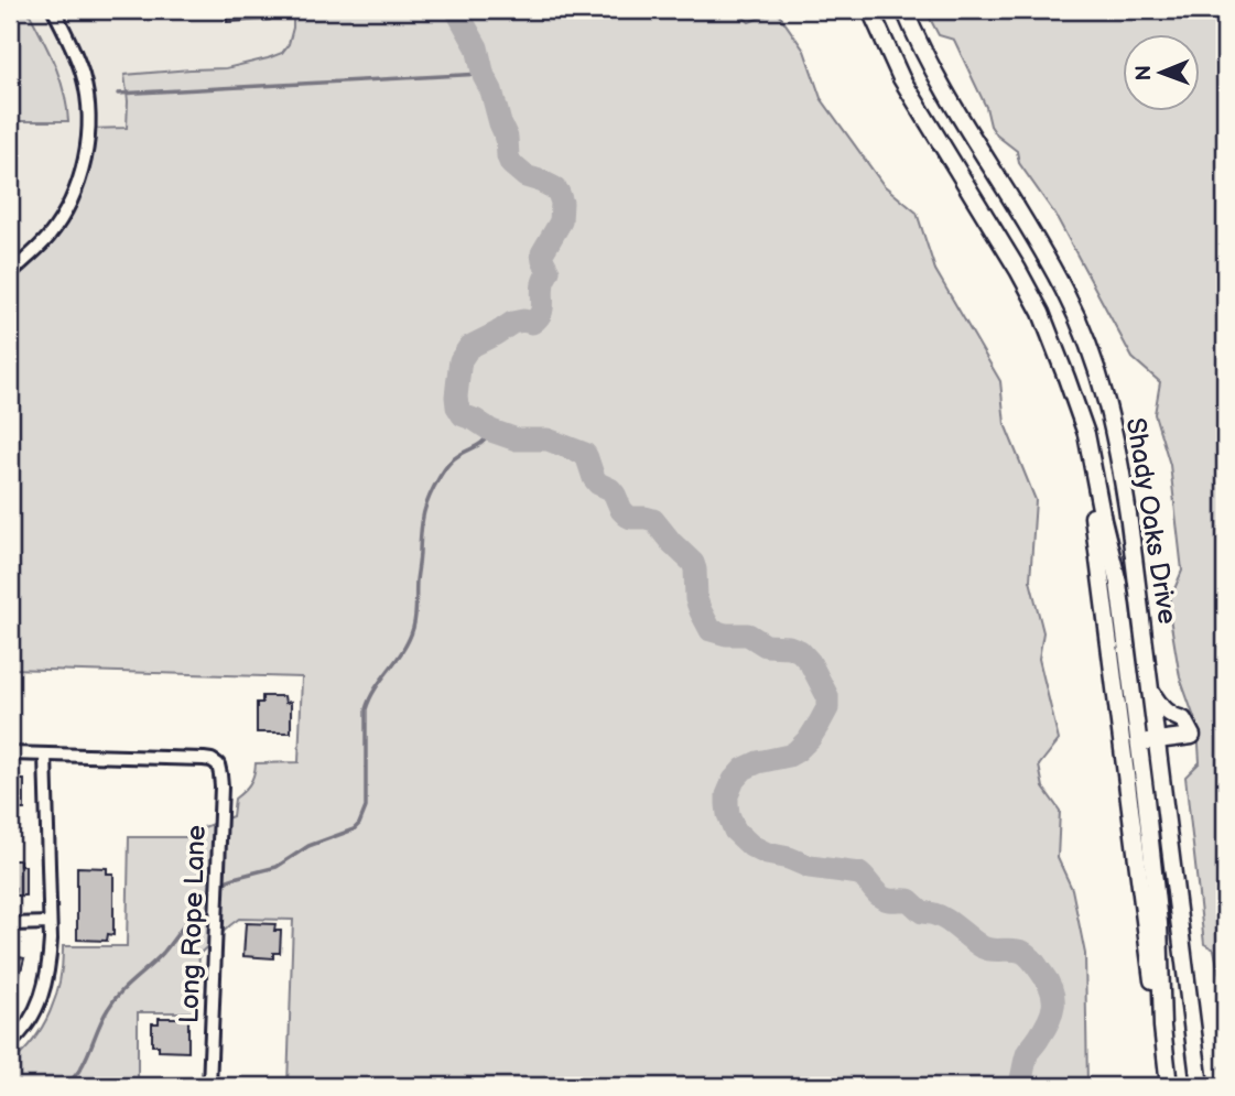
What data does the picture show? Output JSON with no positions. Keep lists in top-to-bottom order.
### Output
{
  "streets": {
    "street": ["Shady Oaks Drive", "Long Rope Lane"]
  },
  "north": "left"
}
